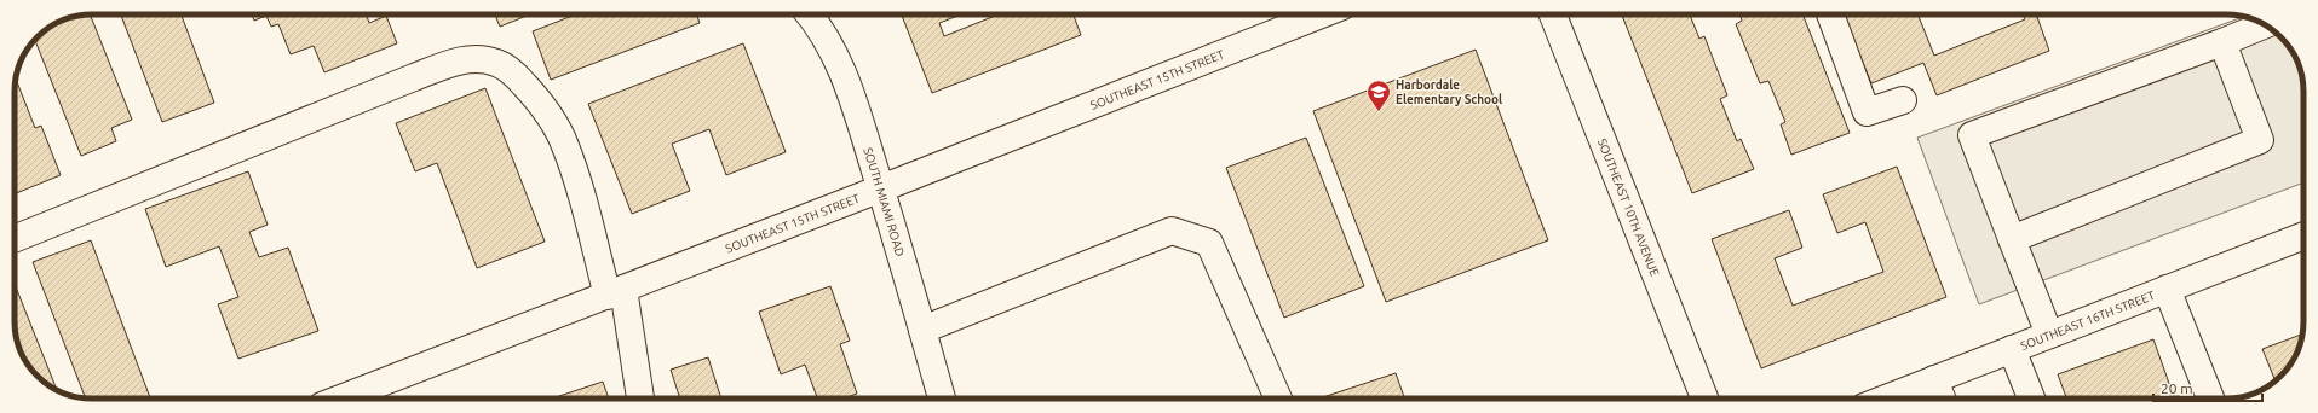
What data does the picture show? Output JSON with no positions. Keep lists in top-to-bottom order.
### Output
{
  "streets": {
    "street": [
      "SOUTHEAST 15TH STREET",
      "SOUTH MIAMI ROAD",
      "SOUTHEAST 10TH AVENUE",
      "SOUTHEAST 16TH STREET"
    ]
  },
  "crossings": [
    ["SOUTHEAST 15TH STREET", "SOUTH MIAMI ROAD"]
  ],
  "places": {
    "school or university": ["Harbordale Elementary School"]
  },
  "scale_bar": "20 m"
}
